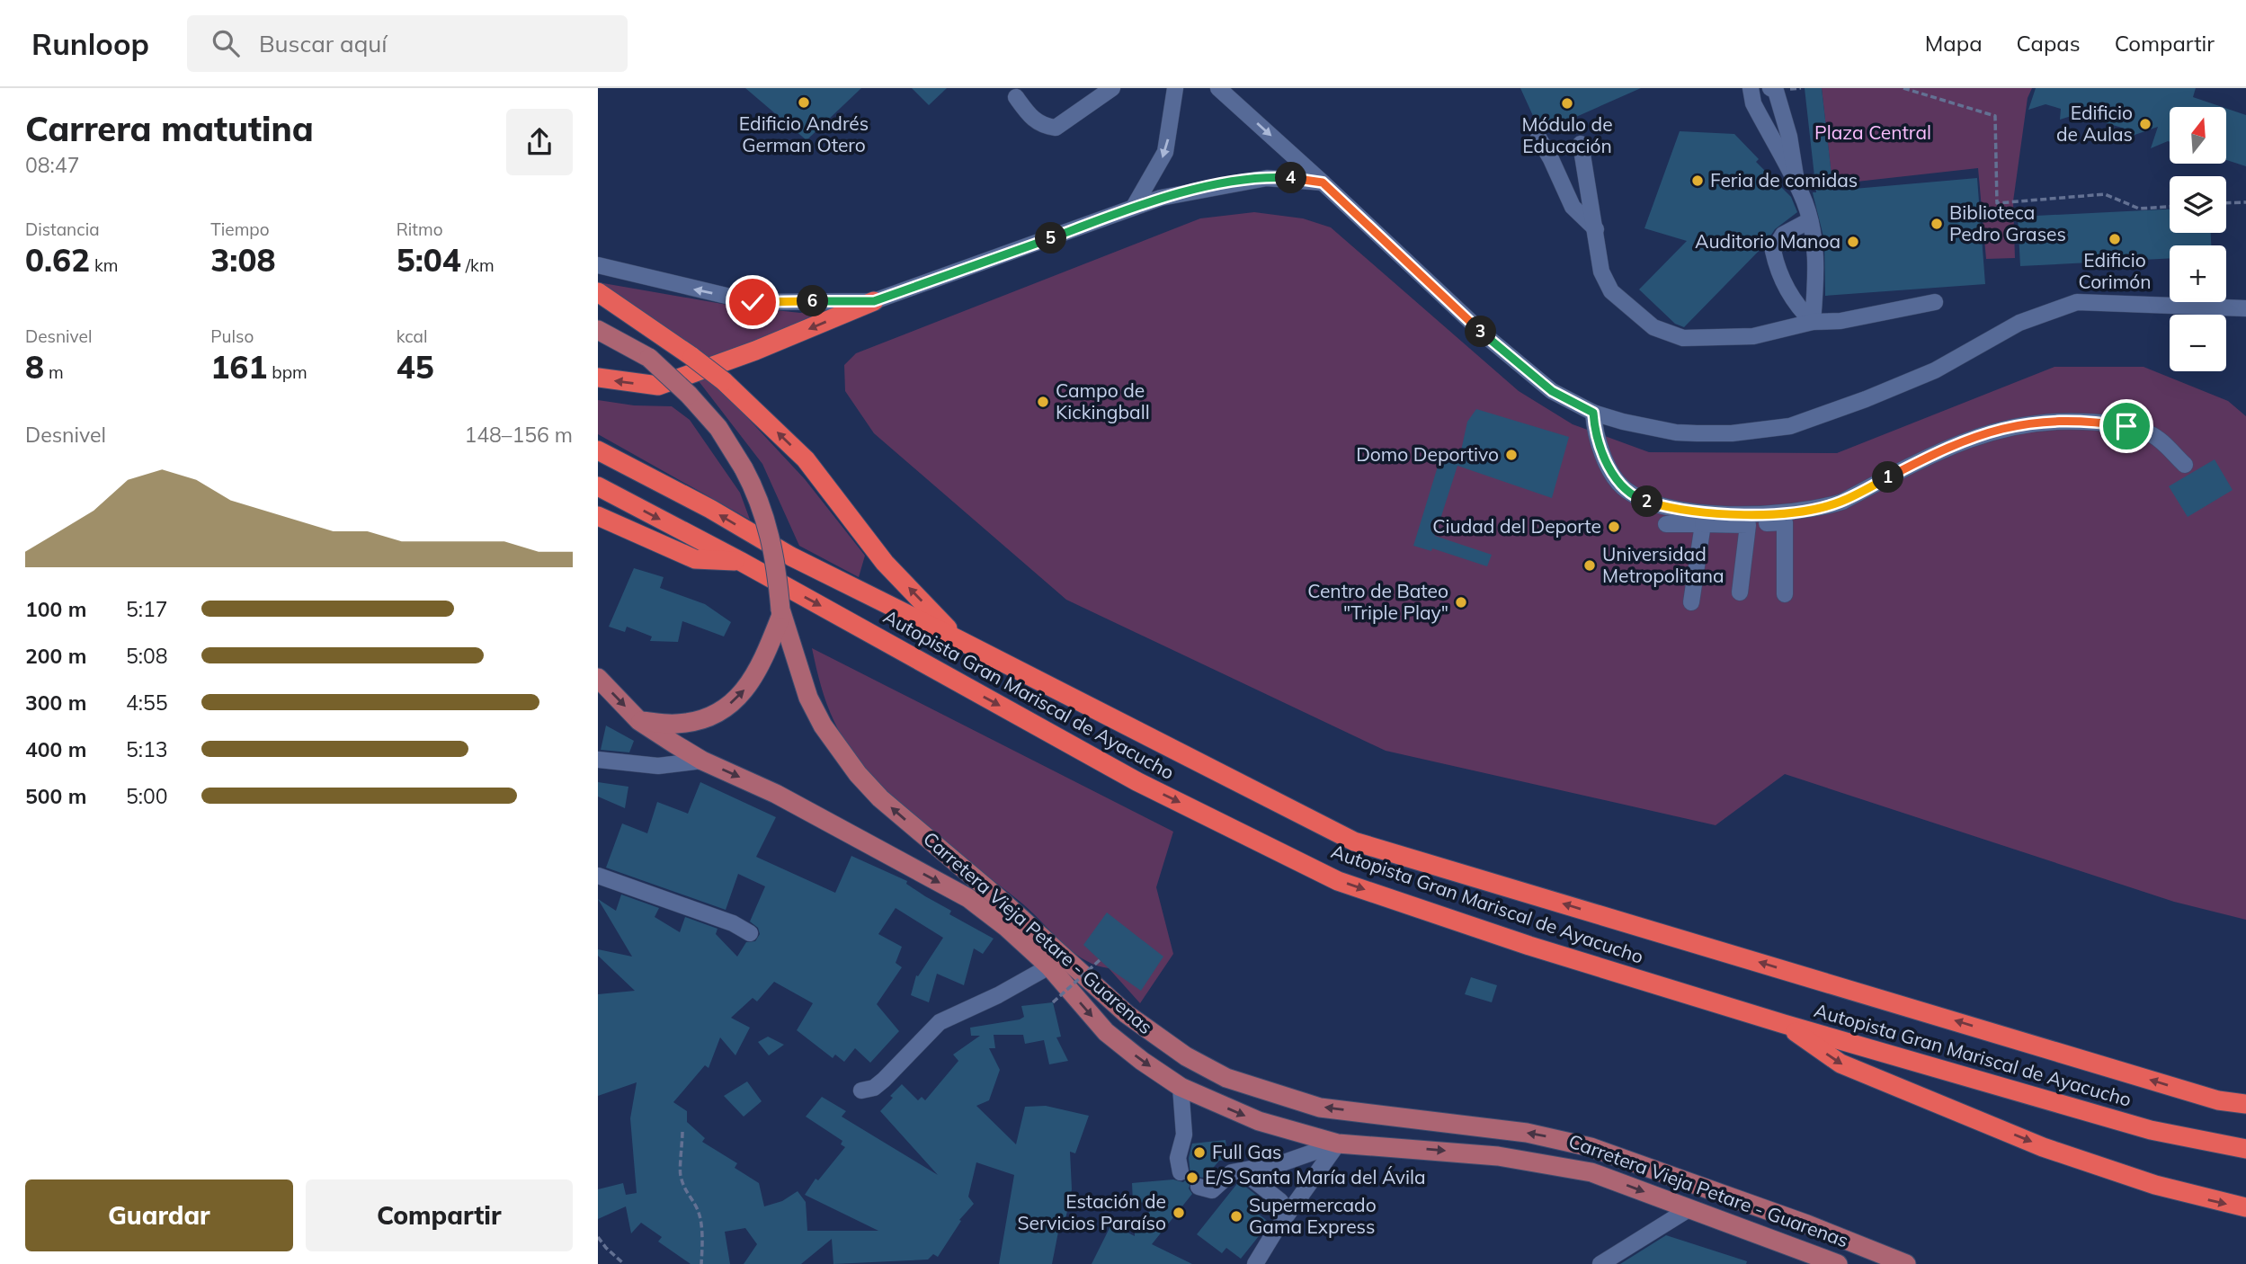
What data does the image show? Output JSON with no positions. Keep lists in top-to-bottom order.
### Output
{
  "streets": {
    "highway": ["Autopista Gran Mariscal de Ayacucho"],
    "main road": ["Carretera Vieja Petare - Guarenas"]
  },
  "parks": ["Plaza Central"],
  "places": [
    "Edificio Andrés German Otero",
    "Módulo de Educación",
    "Edificio de Aulas",
    "Feria de comidas",
    "Biblioteca Pedro Grases",
    "Edificio Corimón",
    "Auditorio Manoa",
    "Campo de Kickingball",
    "Domo Deportivo",
    "Ciudad del Deporte",
    "Universidad Metropolitana",
    "Centro de Bateo \"Triple Play\"",
    "Full Gas",
    "E/S Santa María del Ávila",
    "Estación de Servicios Paraíso",
    "Supermercado Gama Express"
  ],
  "north": "top",
  "page": {
    "header": "Runloop",
    "search": "Buscar aquí",
    "nav": ["Mapa", "Capas", "Compartir"],
    "heading": ["Carrera matutina", "08:47"],
    "map_buttons": ["+", "−"],
    "pins": [
      "4",
      "5",
      "6",
      "3",
      "1",
      "2"
    ],
    "stats": [
      ["Distancia", "0.62 km"],
      ["Tiempo", "3:08"],
      ["Ritmo", "5:04 /km"],
      ["Desnivel", "8 m"],
      ["Pulso", "161 bpm"],
      ["kcal", "45"]
    ],
    "chart": ["Desnivel", "148–156 m"],
    "list": [
      {
        "name": "100 m",
        "note": "5:17"
      },
      {
        "name": "200 m",
        "note": "5:08"
      },
      {
        "name": "300 m",
        "note": "4:55"
      },
      {
        "name": "400 m",
        "note": "5:13"
      },
      {
        "name": "500 m",
        "note": "5:00"
      }
    ],
    "buttons": ["Guardar", "Compartir"]
  }
}
